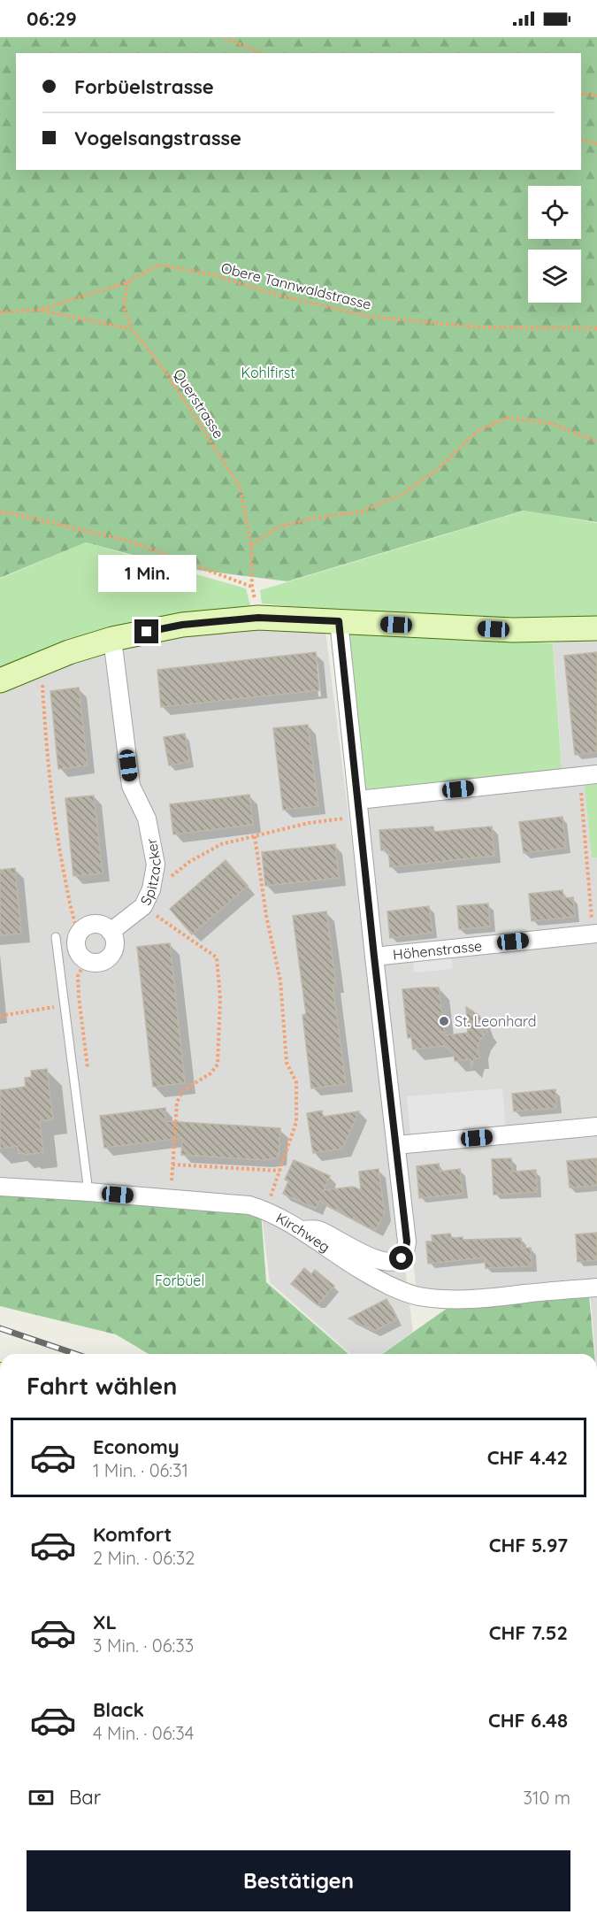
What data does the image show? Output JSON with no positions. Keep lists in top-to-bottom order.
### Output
{
  "streets": {
    "street": ["Spitzacker", "Höhenstrasse", "Kirchweg"],
    "path": ["Obere Tannwaldstrasse", "Querstrasse"]
  },
  "crossings": [
    ["Obere Tannwaldstrasse", "Querstrasse"]
  ],
  "parks": ["Kohlfirst", "Forbüel"],
  "places": ["St. Leonhard"],
  "page": {
    "status": "06:29",
    "banner": ["Forbüelstrasse", "Vogelsangstrasse"],
    "bubble": "1 Min.",
    "heading": "Fahrt wählen",
    "list": [
      {
        "name": "Economy",
        "note": "1 Min. · 06:31",
        "value": "CHF 4.42"
      },
      {
        "name": "Komfort",
        "note": "2 Min. · 06:32",
        "value": "CHF 5.97"
      },
      {
        "name": "XL",
        "note": "3 Min. · 06:33",
        "value": "CHF 7.52"
      },
      {
        "name": "Black",
        "note": "4 Min. · 06:34",
        "value": "CHF 6.48"
      }
    ],
    "pay": ["Bar", "310 m"],
    "buttons": "Bestätigen"
  }
}
